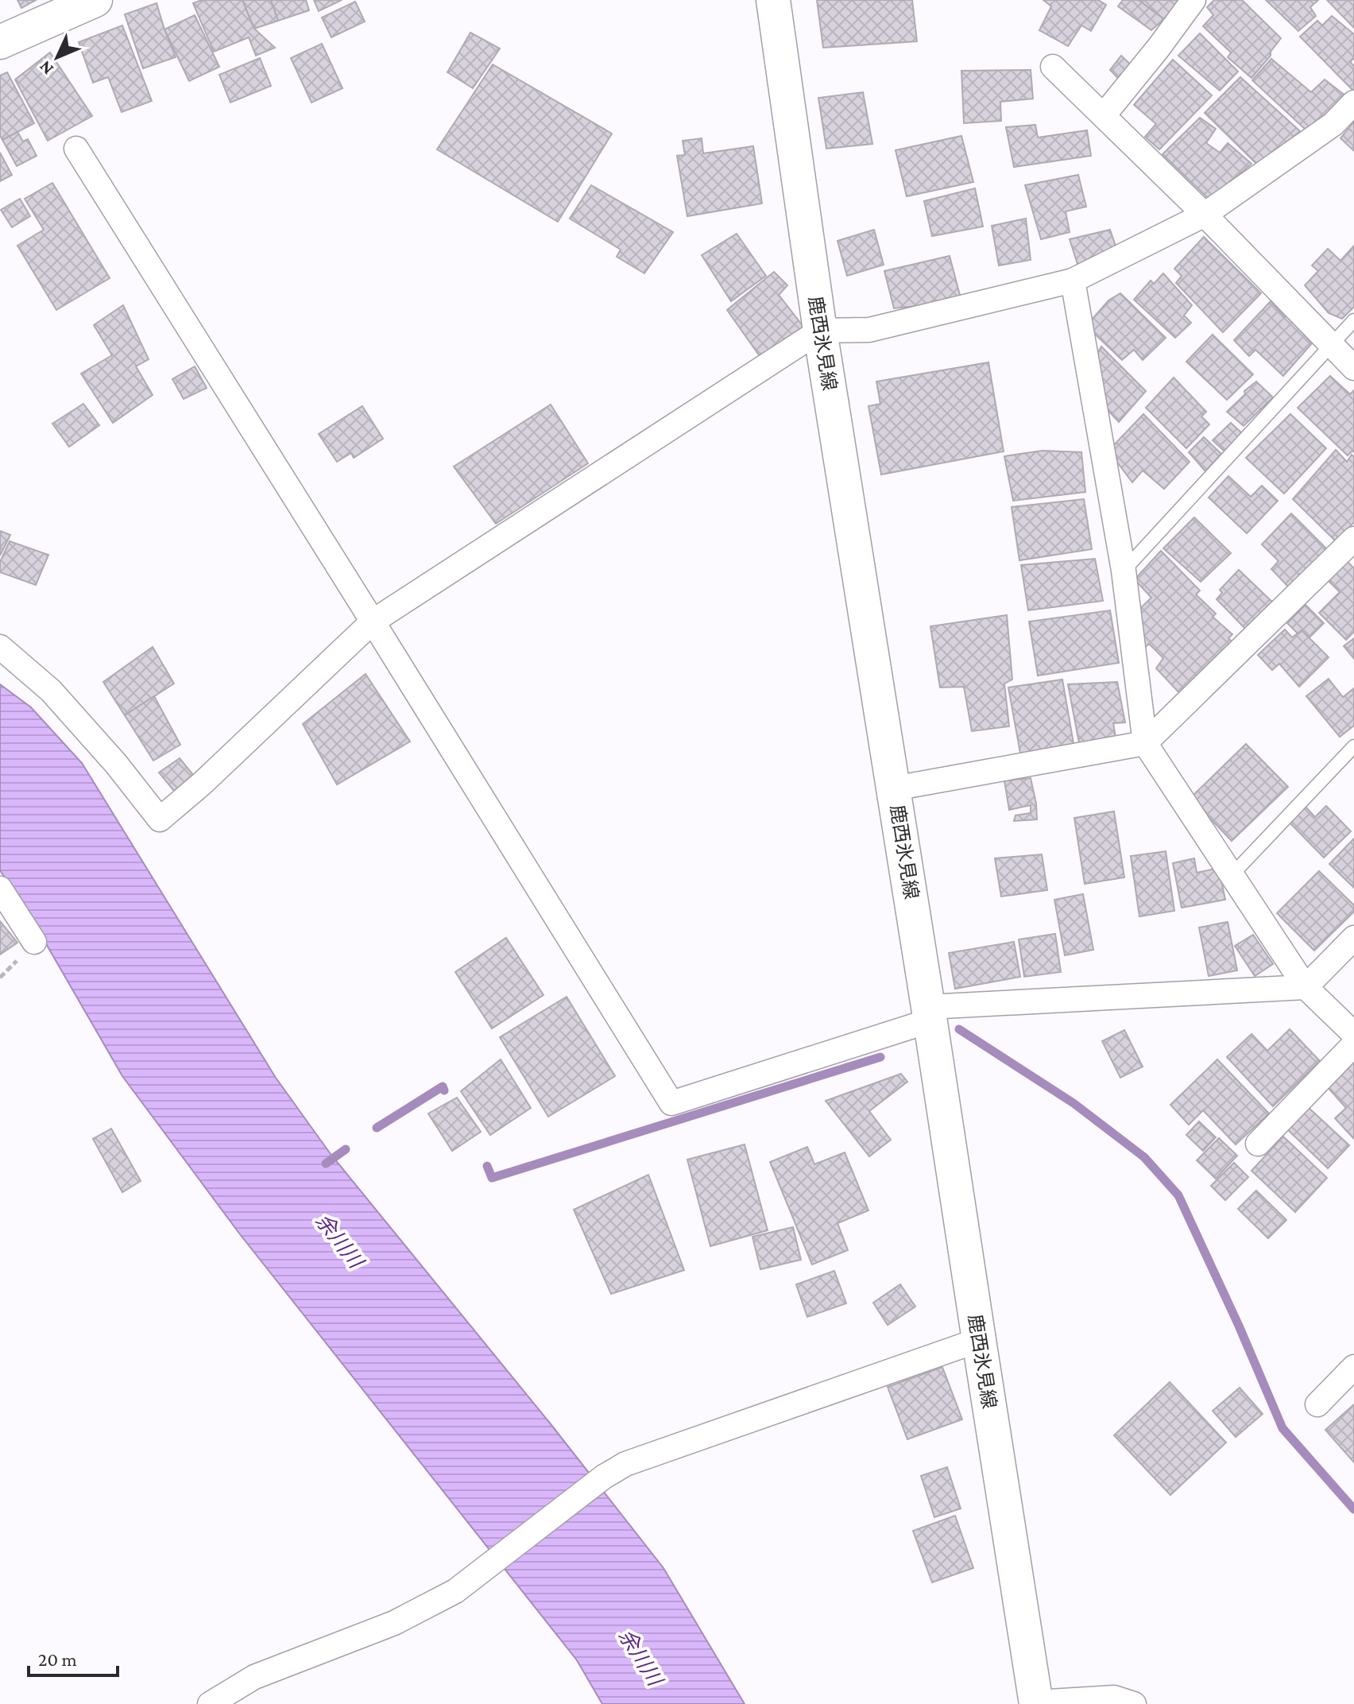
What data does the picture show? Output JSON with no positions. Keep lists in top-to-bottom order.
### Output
{
  "streets": {
    "main road": ["鹿西氷見線"]
  },
  "water": ["余川川"],
  "scale_bar": "20 m",
  "north": "bottom left"
}
